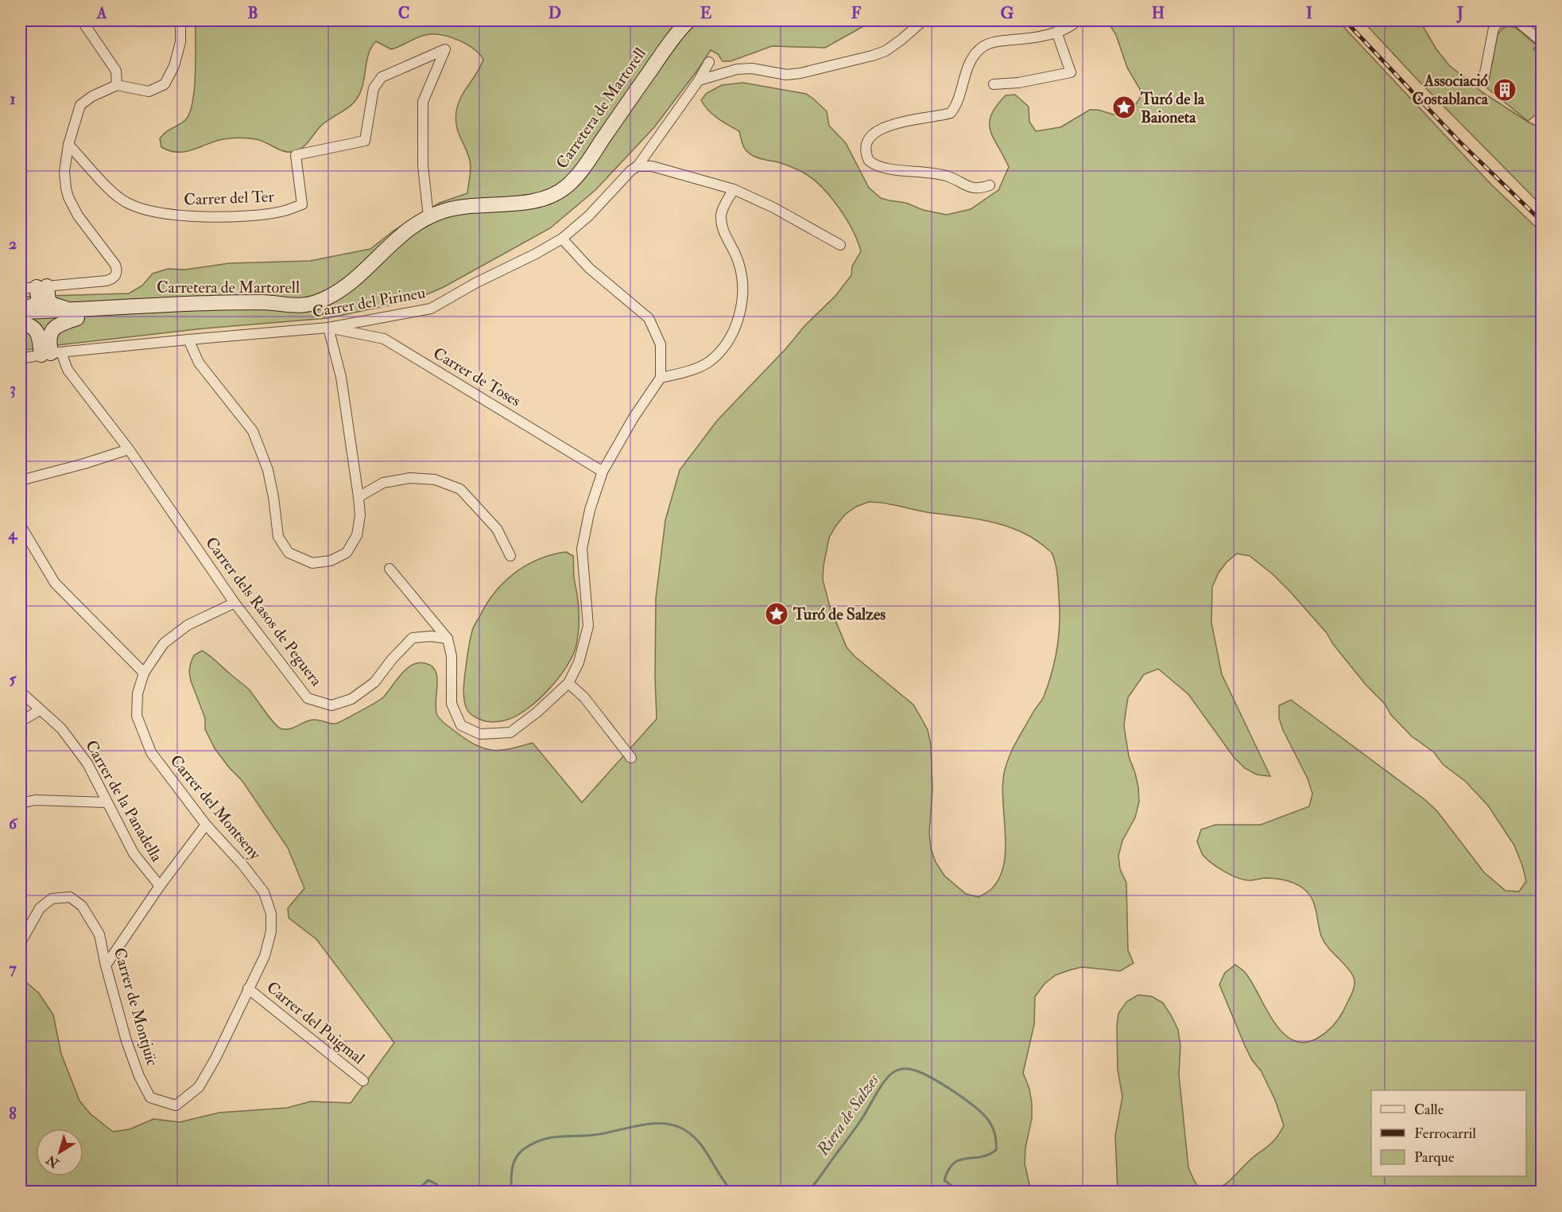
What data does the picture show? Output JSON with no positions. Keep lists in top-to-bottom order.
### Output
{
  "streets": {
    "main road": ["Carretera de Martorell"],
    "street": [
      "Carrer del Ter",
      "Carrer del Pirineu",
      "Carrer de Toses",
      "Carrer dels Rasos de Peguera",
      "Carrer de la Panadella",
      "Carrer del Montseny",
      "Carrer de Montjuïc",
      "Carrer del Puigmal"
    ]
  },
  "crossings": [
    ["Carretera de Martorell", "Carrer del Ter"],
    ["Carrer del Pirineu", "Carrer de Toses"],
    ["Carrer del Pirineu", "Carrer dels Rasos de Peguera"],
    ["Carrer dels Rasos de Peguera", "Carrer del Montseny"],
    ["Carrer del Montseny", "Carrer de Montjuïc"],
    ["Carrer del Montseny", "Carrer del Puigmal"],
    ["Carrer de Montjuïc", "Carrer del Puigmal"]
  ],
  "water": ["Riera de Salzes"],
  "places": {
    "building": ["Associació Costablanca"],
    "place": ["Turó de la Baioneta", "Turó de Salzes"]
  },
  "legend": ["Calle", "Ferrocarril", "Parque"],
  "north": "bottom left",
  "grid": {
    "columns": [
      "A",
      "B",
      "C",
      "D",
      "E",
      "F",
      "G",
      "H",
      "I",
      "J"
    ],
    "rows": [
      "1",
      "2",
      "3",
      "4",
      "5",
      "6",
      "7",
      "8"
    ]
  }
}
